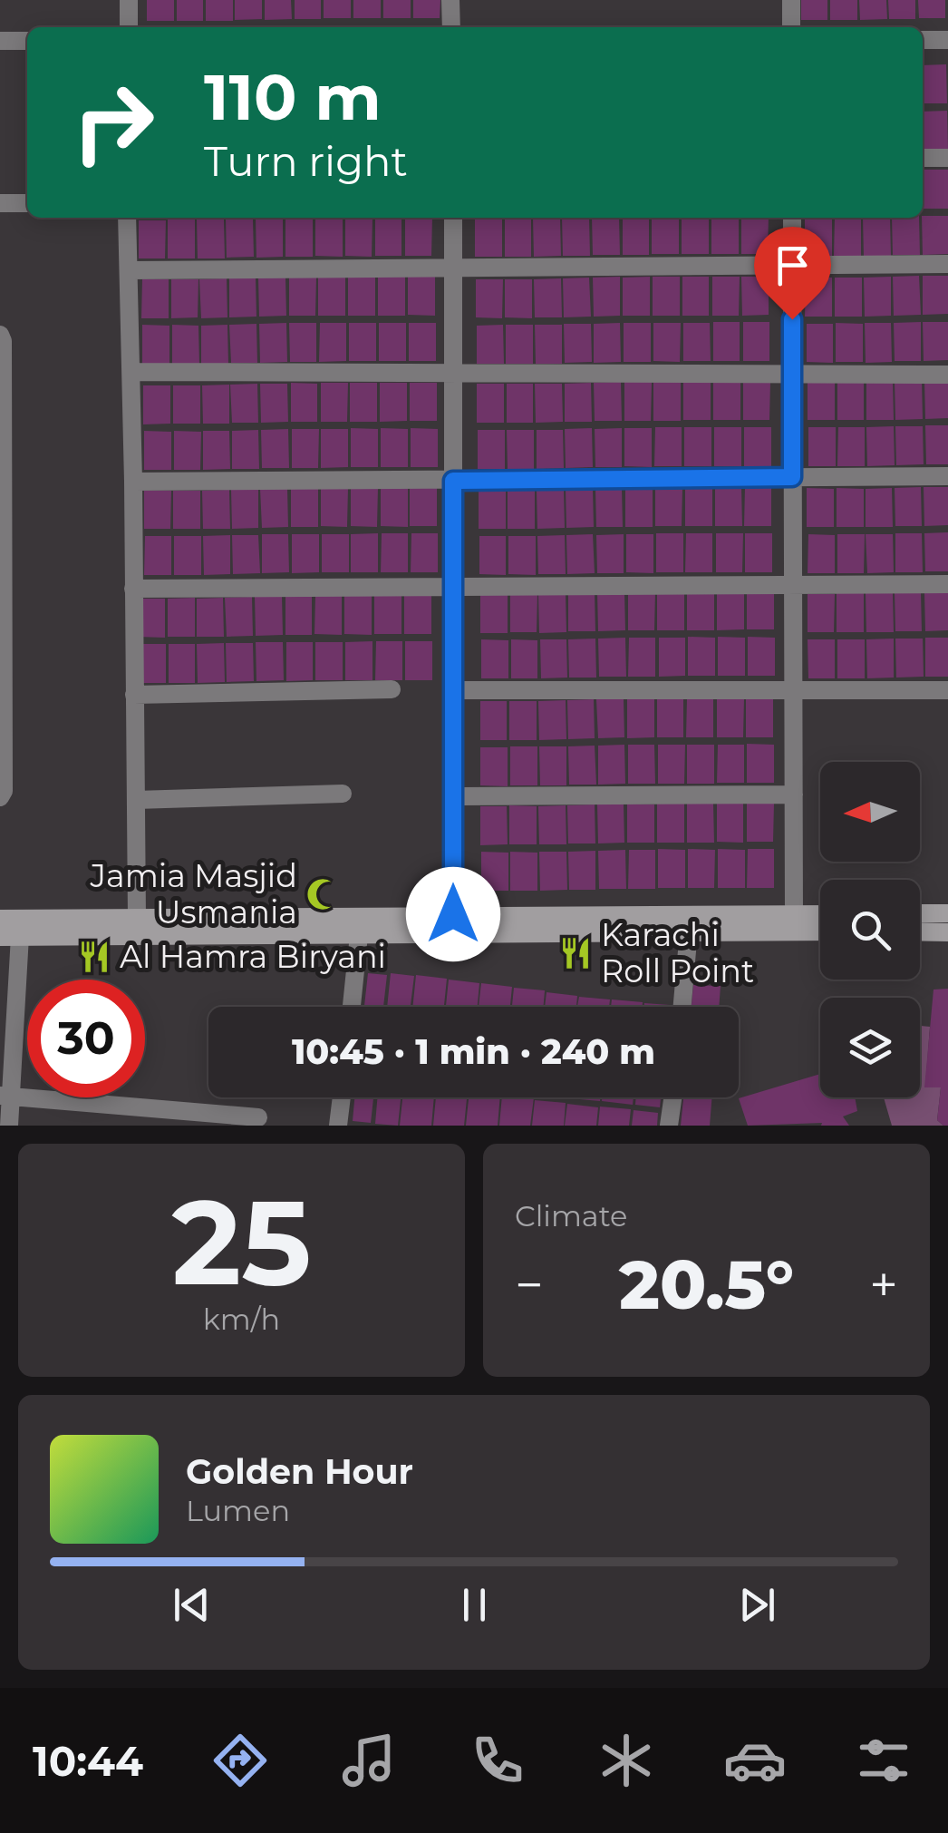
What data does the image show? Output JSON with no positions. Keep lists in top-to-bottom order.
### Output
{
  "places": {
    "mosque": ["Jamia Masjid Usmania"],
    "restaurant": ["Karachi Roll Point", "Al Hamra Biryani"]
  },
  "north": "left",
  "page": {
    "turn": ["110 m", "Turn right"],
    "limit": "30",
    "trip": "10:45 · 1 min · 240 m",
    "tile": [
      ["25", "km/h"],
      "Climate"
    ],
    "heat": ["−", "20.5°", "+"],
    "song": ["Golden Hour", "Lumen"],
    "tabs": "10:44"
  }
}
